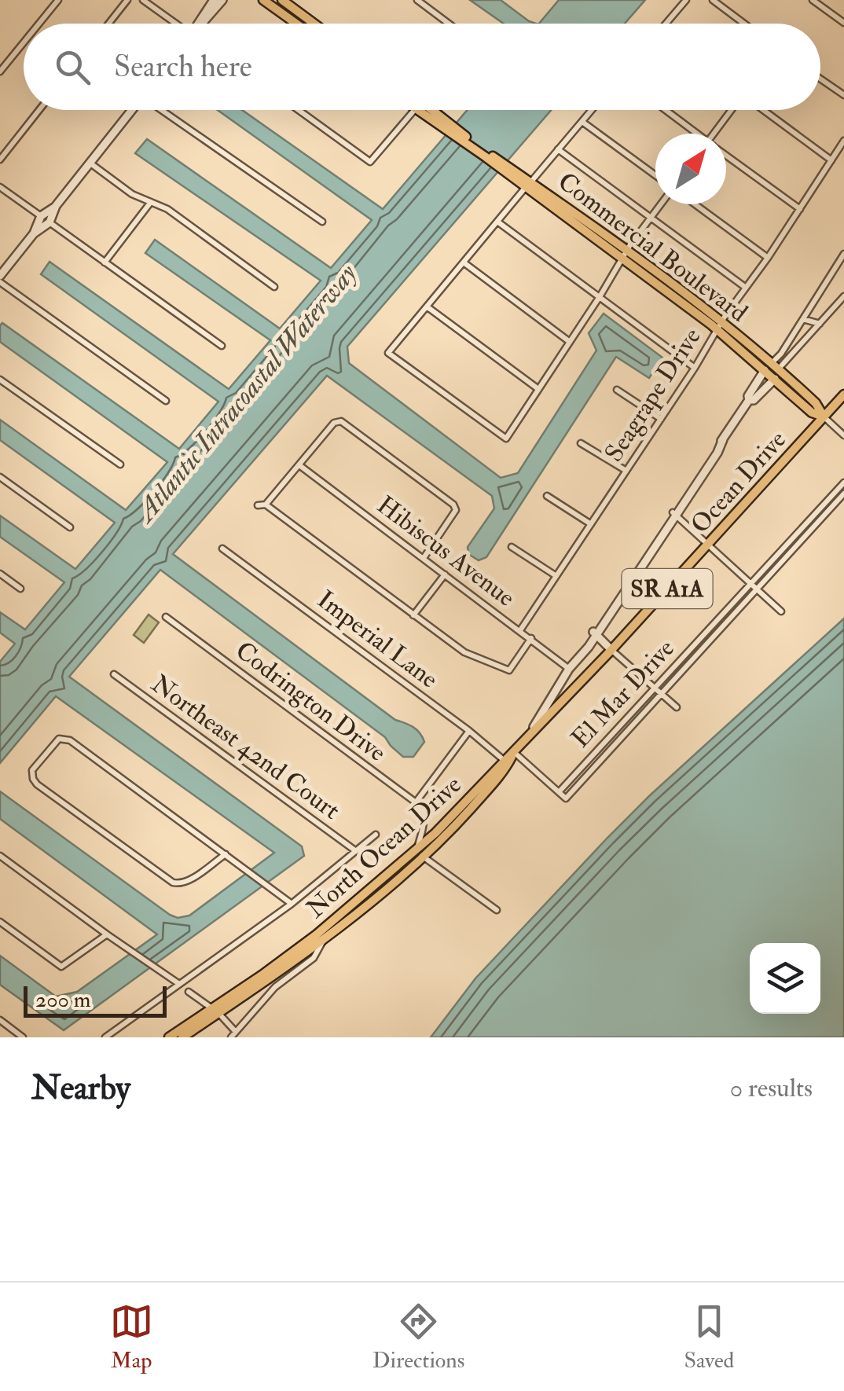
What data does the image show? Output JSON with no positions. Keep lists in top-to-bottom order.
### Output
{
  "streets": {
    "main road": [
      "Commercial Boulevard",
      "Ocean Drive",
      "SR A1A",
      "North Ocean Drive"
    ],
    "street": [
      "Seagrape Drive",
      "Hibiscus Avenue",
      "Imperial Lane",
      "El Mar Drive",
      "Codrington Drive",
      "Northeast 42nd Court"
    ]
  },
  "crossings": [
    ["Commercial Boulevard", "Seagrape Drive"],
    ["Commercial Boulevard", "Ocean Drive"],
    ["Seagrape Drive", "Hibiscus Avenue"],
    ["Ocean Drive", "North Ocean Drive"],
    ["SR A1A", "North Ocean Drive"],
    ["Imperial Lane", "North Ocean Drive"]
  ],
  "water": ["Atlantic Intracoastal Waterway"],
  "scale_bar": "200 m",
  "north": "top right",
  "page": {
    "search": "Search here",
    "scale": "200 m",
    "heading": ["Nearby", "0 results"],
    "nav": ["Map", "Directions", "Saved"]
  }
}
